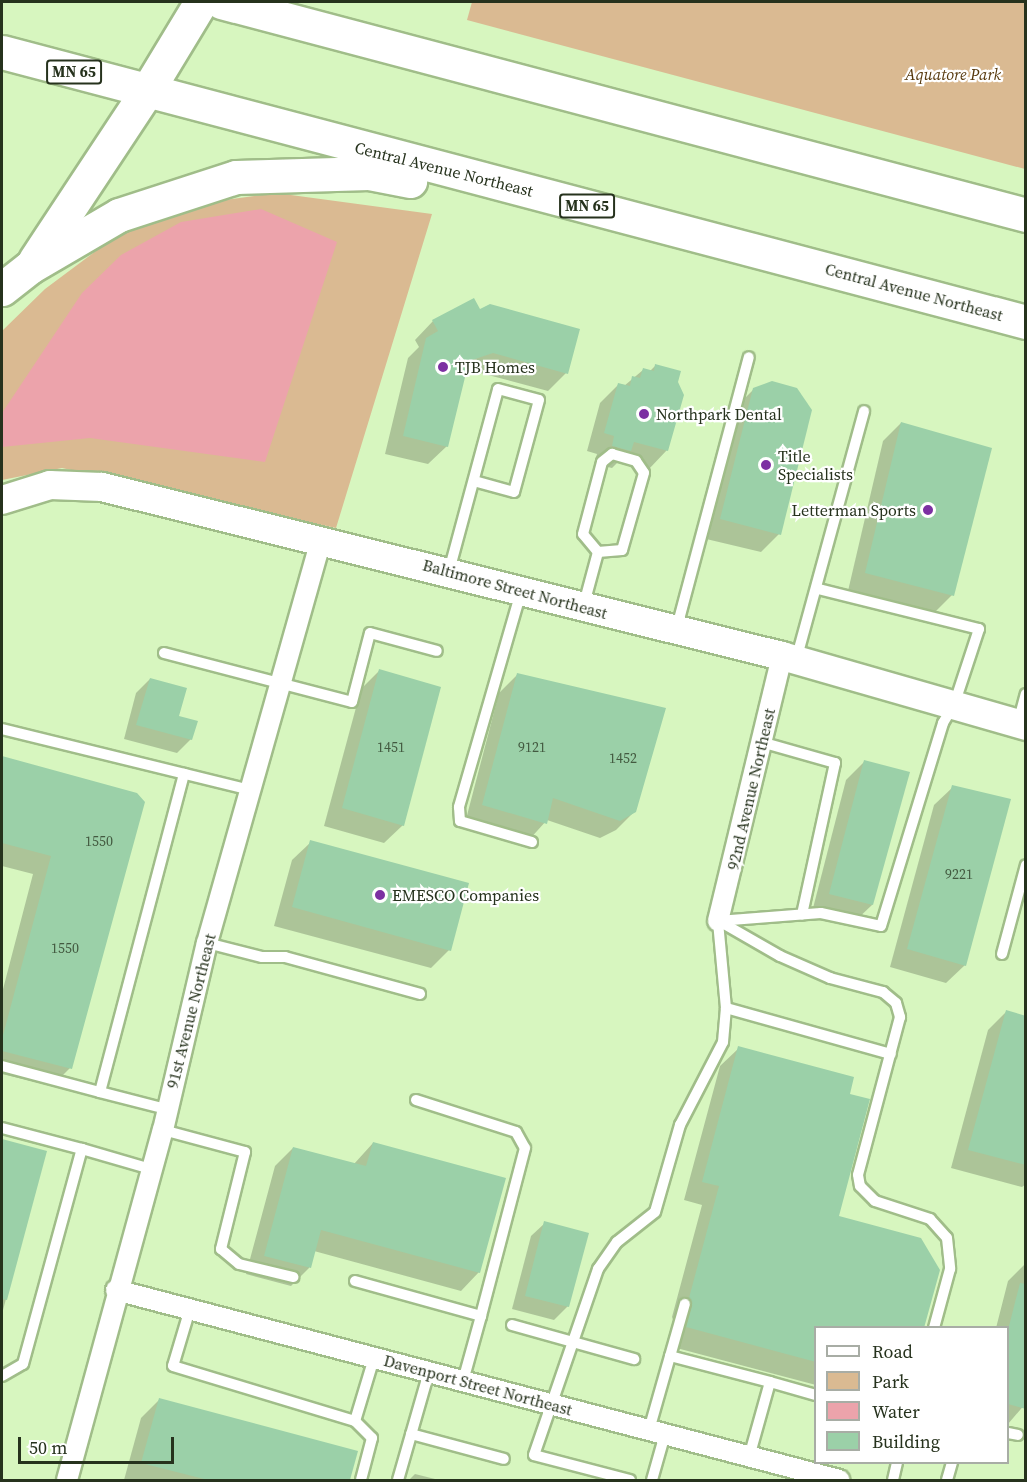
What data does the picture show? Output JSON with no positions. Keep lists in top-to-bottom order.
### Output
{
  "streets": {
    "highway": ["MN 65", "Central Avenue Northeast"],
    "street": [
      "Baltimore Street Northeast",
      "92nd Avenue Northeast",
      "91st Avenue Northeast",
      "Davenport Street Northeast"
    ]
  },
  "crossings": [
    ["Baltimore Street Northeast", "92nd Avenue Northeast"],
    ["Baltimore Street Northeast", "91st Avenue Northeast"],
    ["91st Avenue Northeast", "Davenport Street Northeast"]
  ],
  "parks": ["Aquatore Park"],
  "places": [
    "TJB Homes",
    "Northpark Dental",
    "Title Specialists",
    "Letterman Sports",
    "EMESCO Companies"
  ],
  "house_numbers": [
    "1451",
    "9121",
    "1452",
    "1550",
    "9221",
    "1550"
  ],
  "legend": [
    "Road",
    "Park",
    "Water",
    "Building"
  ],
  "scale_bar": "50 m"
}
